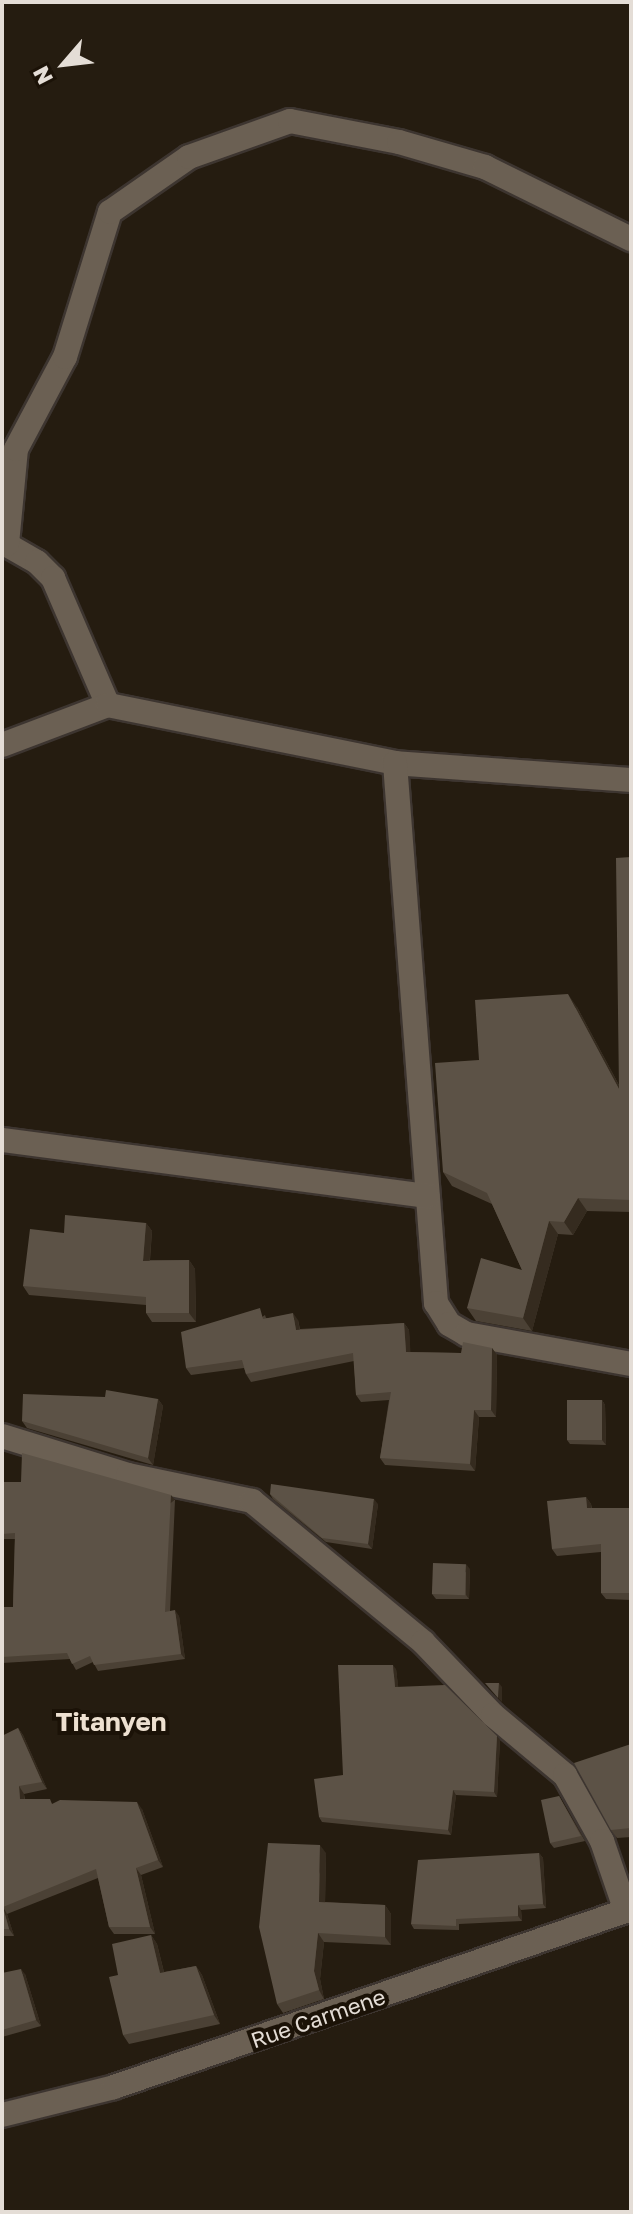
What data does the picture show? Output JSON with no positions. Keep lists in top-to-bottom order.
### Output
{
  "streets": {
    "street": ["Rue Carmene"]
  },
  "districts": ["Titanyen"],
  "north": "bottom left"
}
